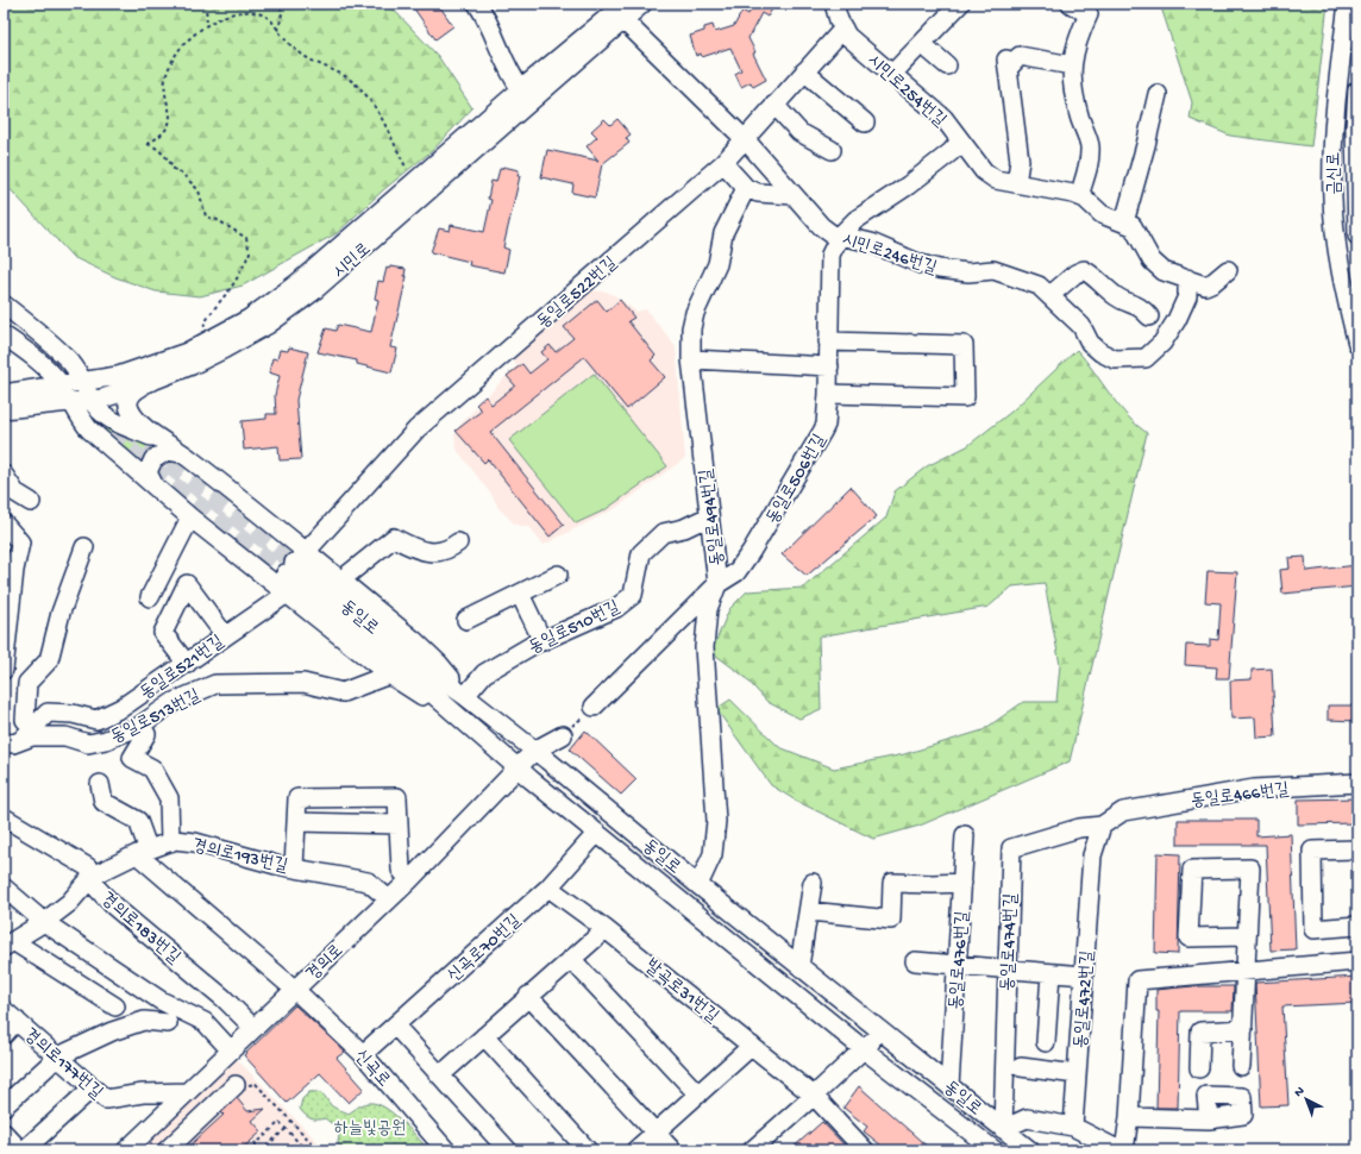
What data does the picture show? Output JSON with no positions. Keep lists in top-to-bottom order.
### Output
{
  "streets": {
    "street": [
      "시민로254번길",
      "금신로",
      "시민로246번길",
      "시민로",
      "동일로522번길",
      "동일로506번길",
      "동일로494번길",
      "동일로",
      "동일로510번길",
      "동일로521번길",
      "동일로513번길",
      "동일로466번길",
      "경의로193번길",
      "경의로183번길",
      "동일로474번길",
      "신곡로70번길",
      "동일로476번길",
      "경의로",
      "발곡로31번길",
      "동일로472번길",
      "경의로177번길",
      "신곡로"
    ]
  },
  "crossings": [
    ["시민로254번길", "시민로246번길"],
    ["시민로254번길", "동일로522번길"],
    ["시민로254번길", "동일로506번길"],
    ["시민로246번길", "시민로"],
    ["시민로246번길", "동일로522번길"],
    ["시민로246번길", "동일로506번길"],
    ["동일로522번길", "동일로"],
    ["동일로506번길", "동일로494번길"],
    ["동일로494번길", "동일로"],
    ["동일로494번길", "동일로510번길"],
    ["동일로", "동일로510번길"],
    ["동일로", "동일로474번길"],
    ["동일로", "신곡로70번길"],
    ["동일로", "동일로476번길"],
    ["동일로", "경의로"],
    ["동일로521번길", "동일로513번길"],
    ["동일로466번길", "동일로474번길"],
    ["동일로466번길", "동일로472번길"],
    ["경의로193번길", "경의로183번길"],
    ["경의로193번길", "경의로"],
    ["경의로193번길", "신곡로"],
    ["경의로183번길", "경의로"],
    ["동일로474번길", "동일로472번길"],
    ["신곡로70번길", "발곡로31번길"],
    ["신곡로70번길", "신곡로"],
    ["경의로", "경의로177번길"],
    ["경의로", "신곡로"]
  ],
  "parks": ["하늘빛공원"],
  "north": "top left"
}
